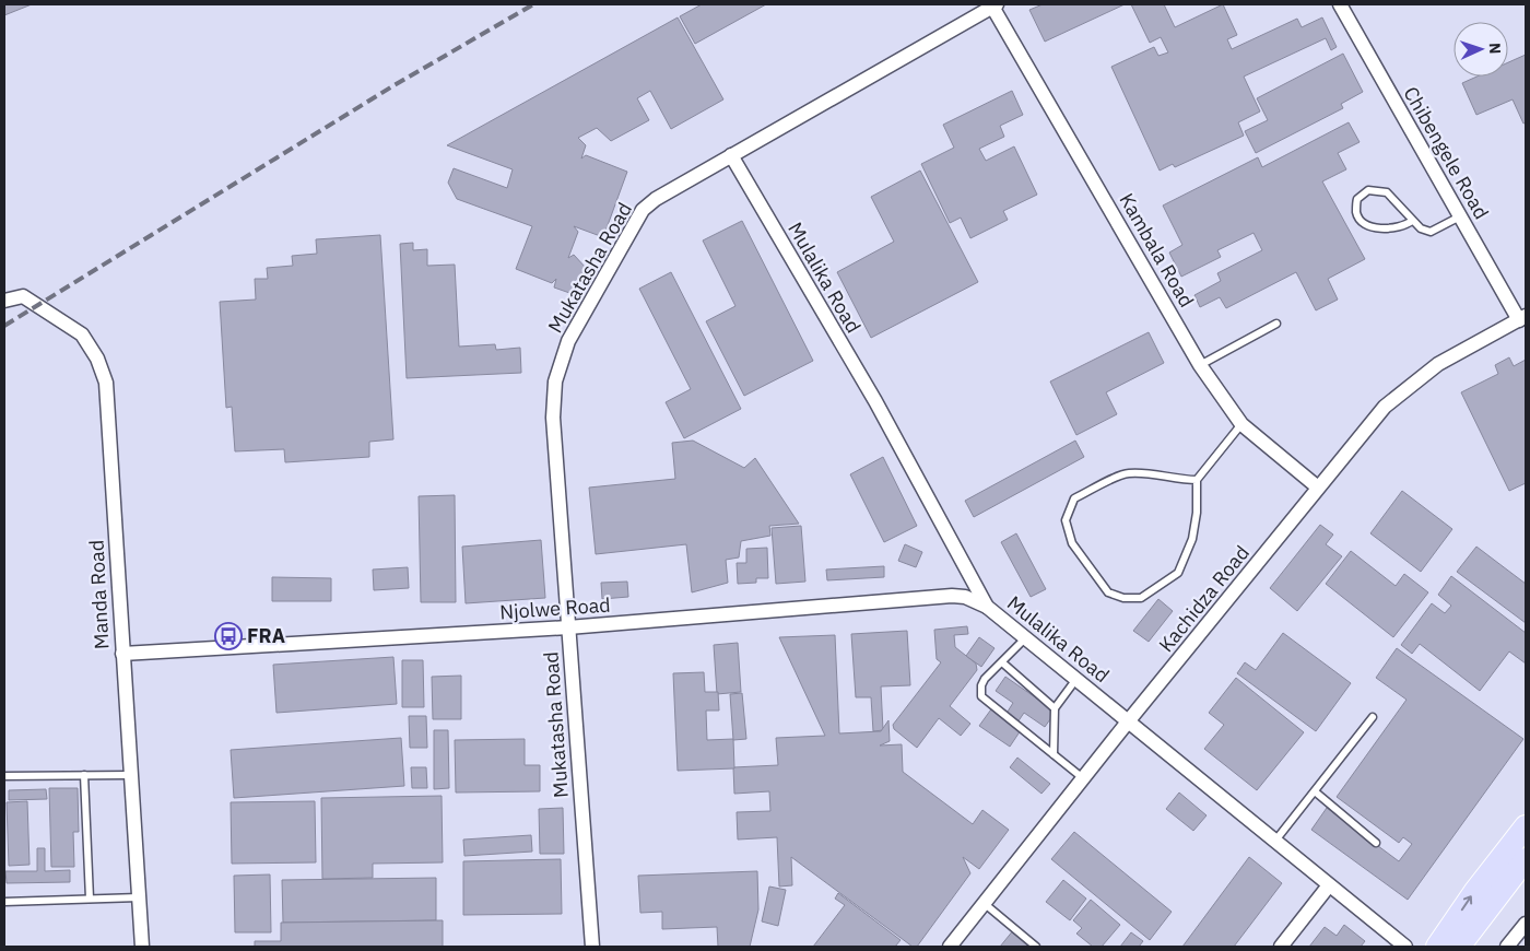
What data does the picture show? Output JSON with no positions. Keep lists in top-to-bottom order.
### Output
{
  "streets": {
    "street": [
      "Chibengele Road",
      "Kambala Road",
      "Mukatasha Road",
      "Mulalika Road",
      "Manda Road",
      "Kachidza Road",
      "Njolwe Road"
    ]
  },
  "crossings": [
    ["Chibengele Road", "Kachidza Road"],
    ["Kambala Road", "Mukatasha Road"],
    ["Kambala Road", "Kachidza Road"],
    ["Mukatasha Road", "Mulalika Road"],
    ["Mukatasha Road", "Njolwe Road"],
    ["Mulalika Road", "Kachidza Road"],
    ["Mulalika Road", "Njolwe Road"],
    ["Manda Road", "Njolwe Road"]
  ],
  "places": {
    "bus stop": ["FRA"]
  },
  "north": "right"
}
